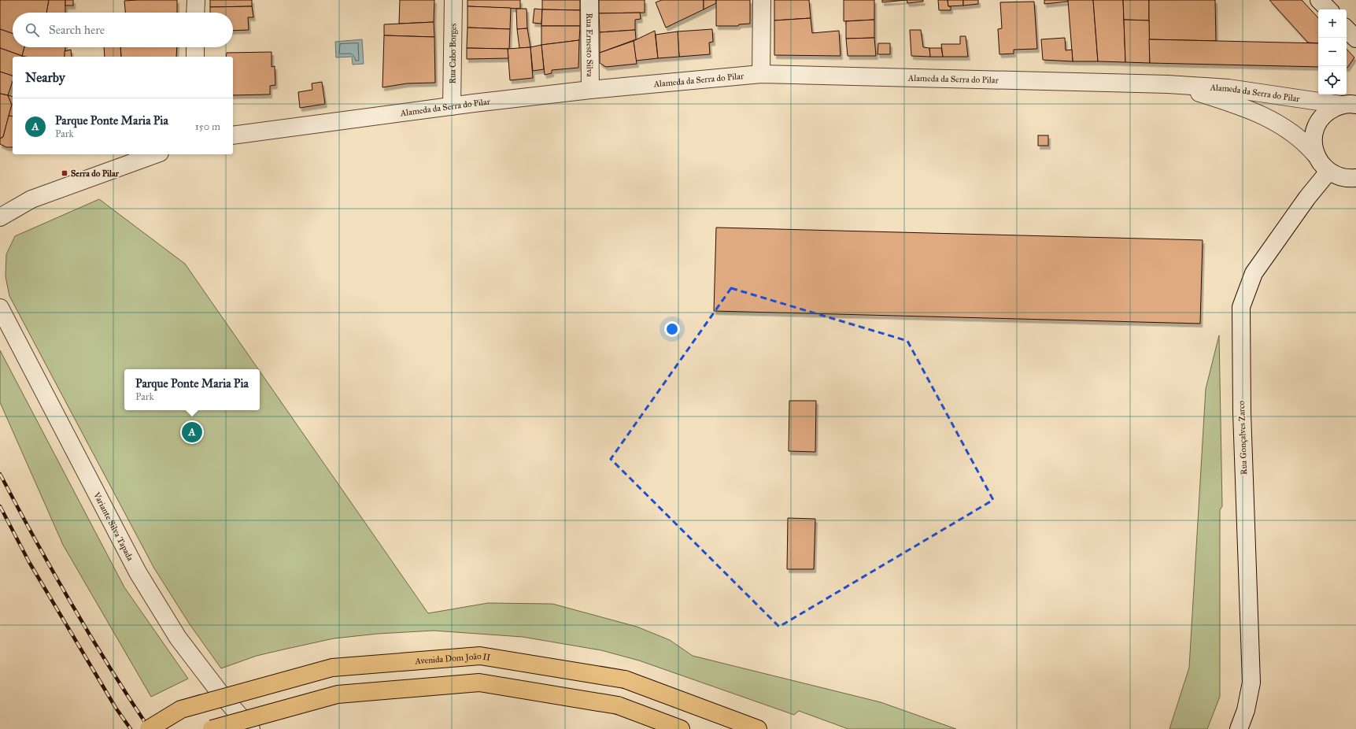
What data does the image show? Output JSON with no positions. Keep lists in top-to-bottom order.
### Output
{
  "streets": {
    "main road": ["Avenida Dom João II"],
    "street": [
      "Rua Ernesto Silva",
      "Rua Cabo Borges",
      "Alameda da Serra do Pilar",
      "Rua Gonçalves Zarco",
      "Variante Silva Tapada"
    ]
  },
  "crossings": [
    ["Rua Ernesto Silva", "Alameda da Serra do Pilar"],
    ["Rua Cabo Borges", "Alameda da Serra do Pilar"]
  ],
  "places": {
    "transit": ["Serra do Pilar"]
  },
  "page": {
    "map_buttons": ["+", "−"],
    "search": "Search here",
    "heading": "Nearby",
    "list": [
      {
        "mark": "A",
        "name": "Parque Ponte Maria Pia",
        "note": "Park",
        "value": "150 m"
      }
    ],
    "popup": ["Parque Ponte Maria Pia", "Park"],
    "pins": "A"
  }
}
